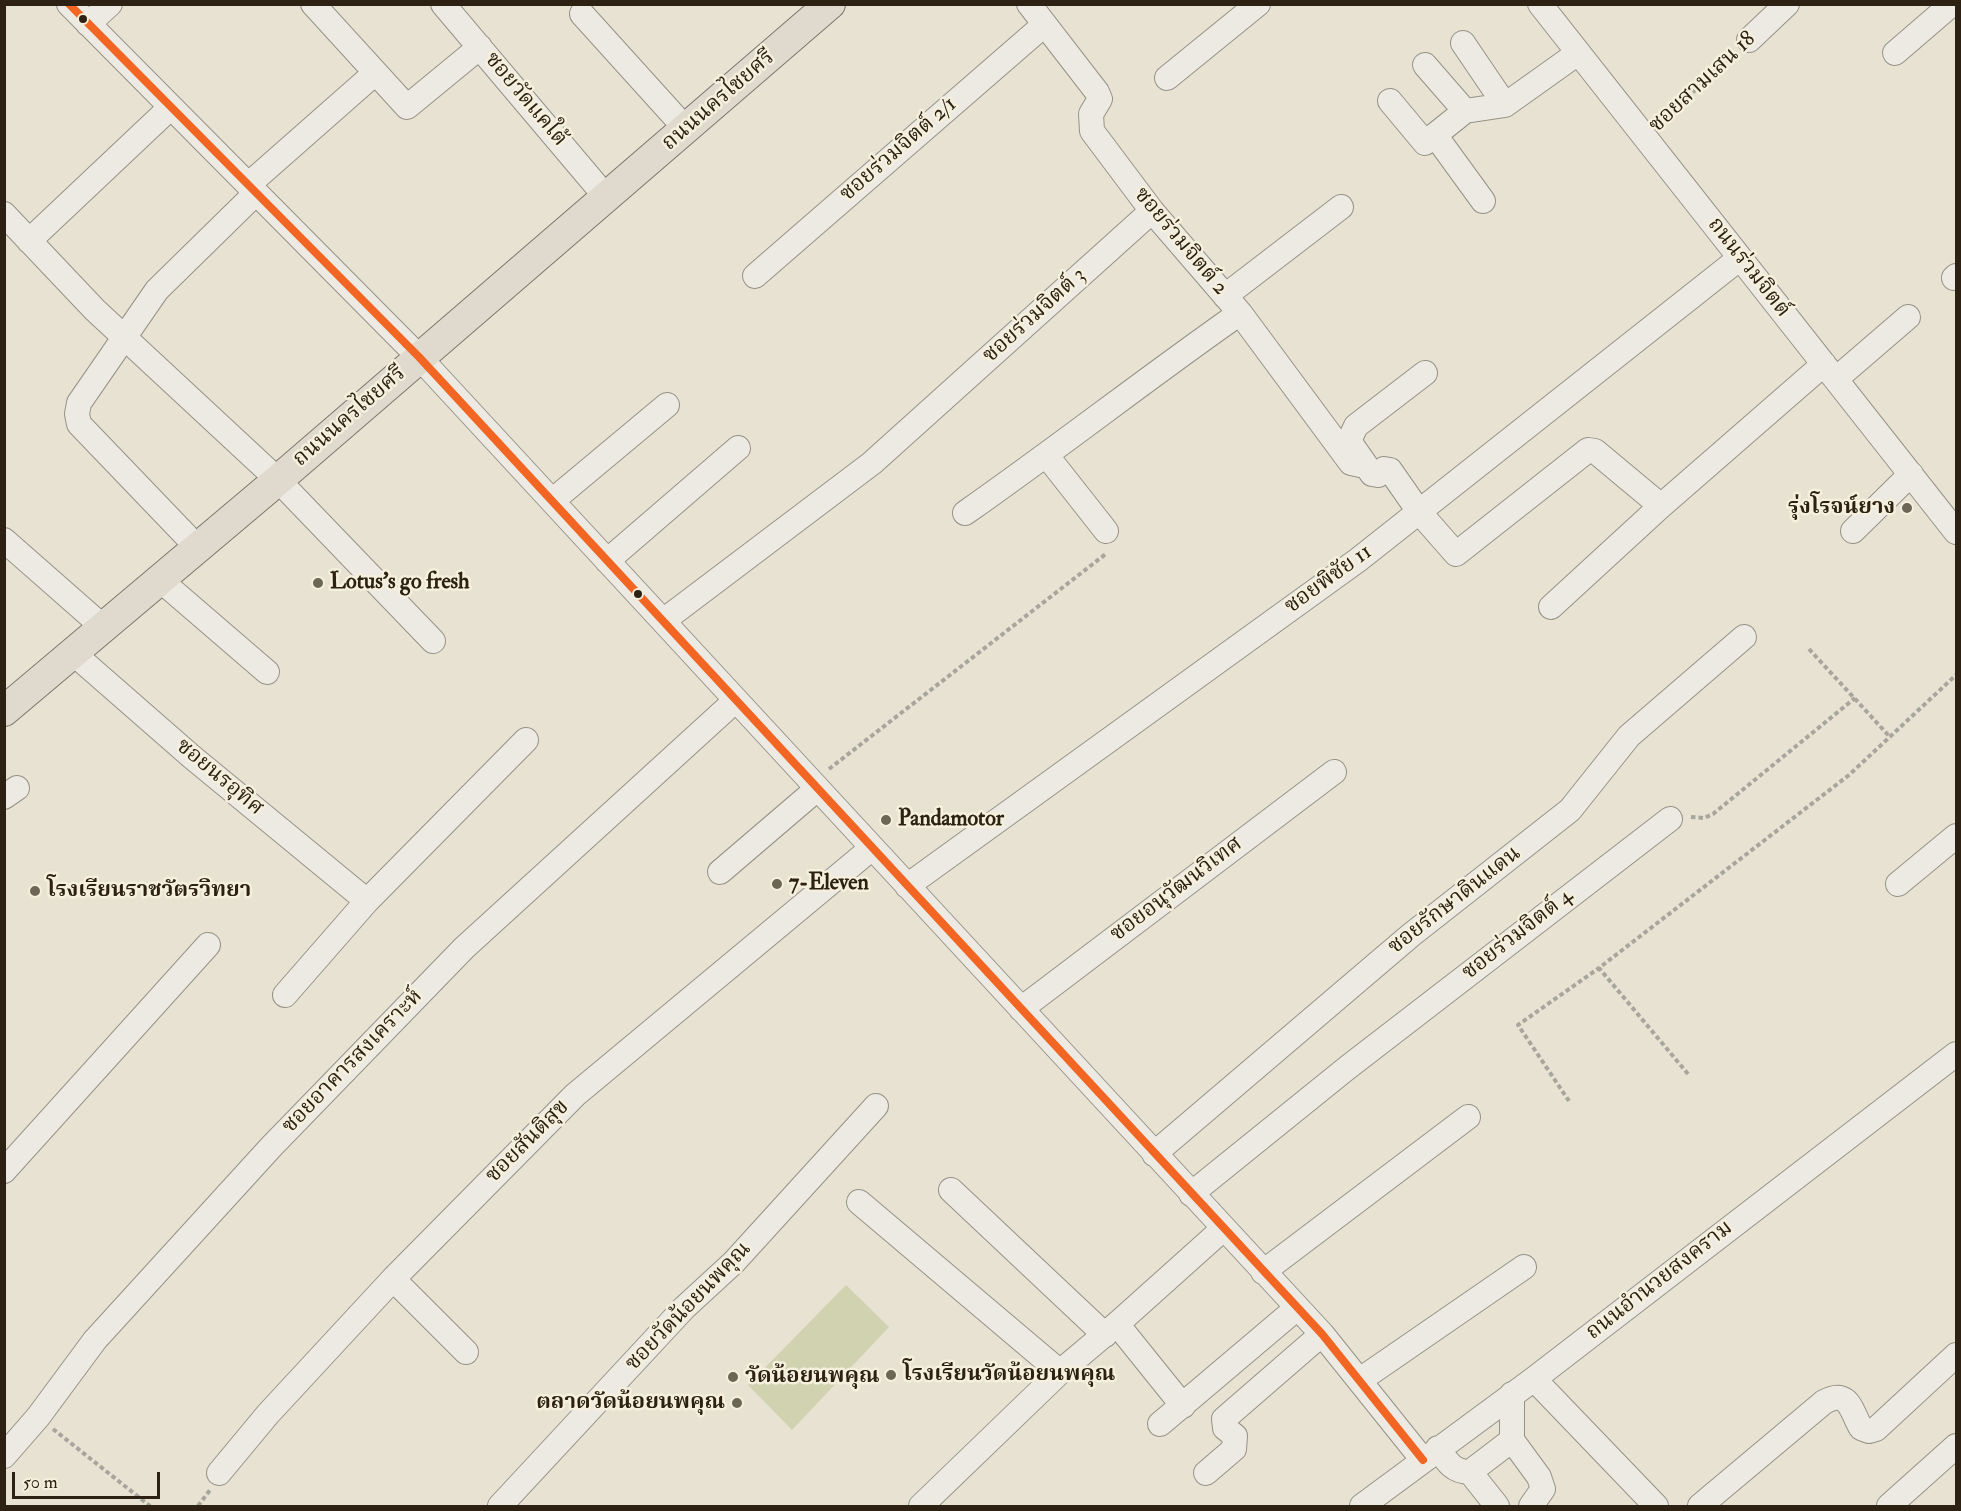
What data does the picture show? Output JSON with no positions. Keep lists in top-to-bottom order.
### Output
{
  "streets": {
    "main road": ["ถนนนครไชยศรี"],
    "street": [
      "ซอยสามเสน 18",
      "ซอยวัดแคใต้",
      "ซอยร่วมจิตต์ 2/1",
      "ซอยร่วมจิตต์ 2",
      "ถนนร่วมจิตต์",
      "ซอยร่วมจิตต์ 3",
      "ซอยพิชัย 11",
      "ซอยนรอุทิศ",
      "ซอยอนุวัฒนวิเทศ",
      "ซอยรักษาดินแดน",
      "ซอยร่วมจิตต์ 4",
      "ซอยอาคารสงเคราะห์",
      "ซอยสันติสุข",
      "ถนนอำนวยสงคราม",
      "ซอยวัดน้อยนพคุณ"
    ]
  },
  "crossings": [
    ["ซอยสามเสน 18", "ถนนร่วมจิตต์"],
    ["ซอยวัดแคใต้", "ถนนนครไชยศรี"],
    ["ถนนนครไชยศรี", "ซอยนรอุทิศ"],
    ["ซอยร่วมจิตต์ 2/1", "ซอยร่วมจิตต์ 2"],
    ["ซอยร่วมจิตต์ 2", "ซอยร่วมจิตต์ 3"],
    ["ถนนร่วมจิตต์", "ซอยพิชัย 11"]
  ],
  "places": [
    "รุ่งโรจน์ยาง",
    "Lotus's go fresh",
    "Pandamotor",
    "7-Eleven",
    "โรงเรียนราชวัตรวิทยา",
    "โรงเรียนวัดน้อยนพคุณ",
    "วัดน้อยนพคุณ",
    "ตลาดวัดน้อยนพคุณ"
  ],
  "scale_bar": "50 m"
}
